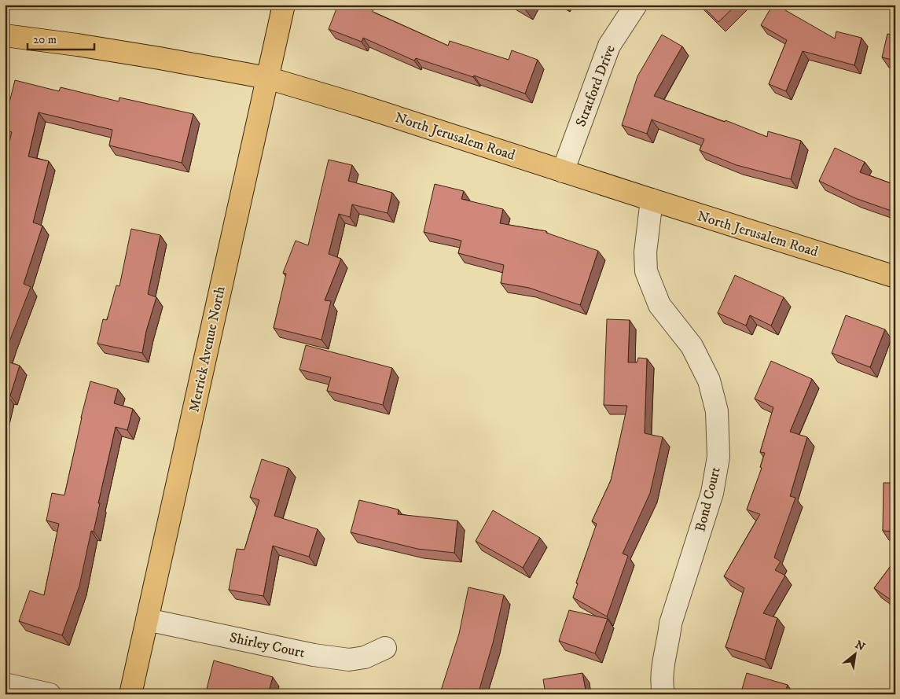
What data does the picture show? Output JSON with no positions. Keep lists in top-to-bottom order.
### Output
{
  "streets": {
    "main road": ["North Jerusalem Road", "Merrick Avenue North"],
    "street": ["Stratford Drive", "Bond Court", "Shirley Court"]
  },
  "crossings": [
    ["Stratford Drive", "North Jerusalem Road"],
    ["North Jerusalem Road", "Merrick Avenue North"],
    ["North Jerusalem Road", "Bond Court"],
    ["Merrick Avenue North", "Shirley Court"]
  ],
  "scale_bar": "20 m",
  "north": "top right"
}
